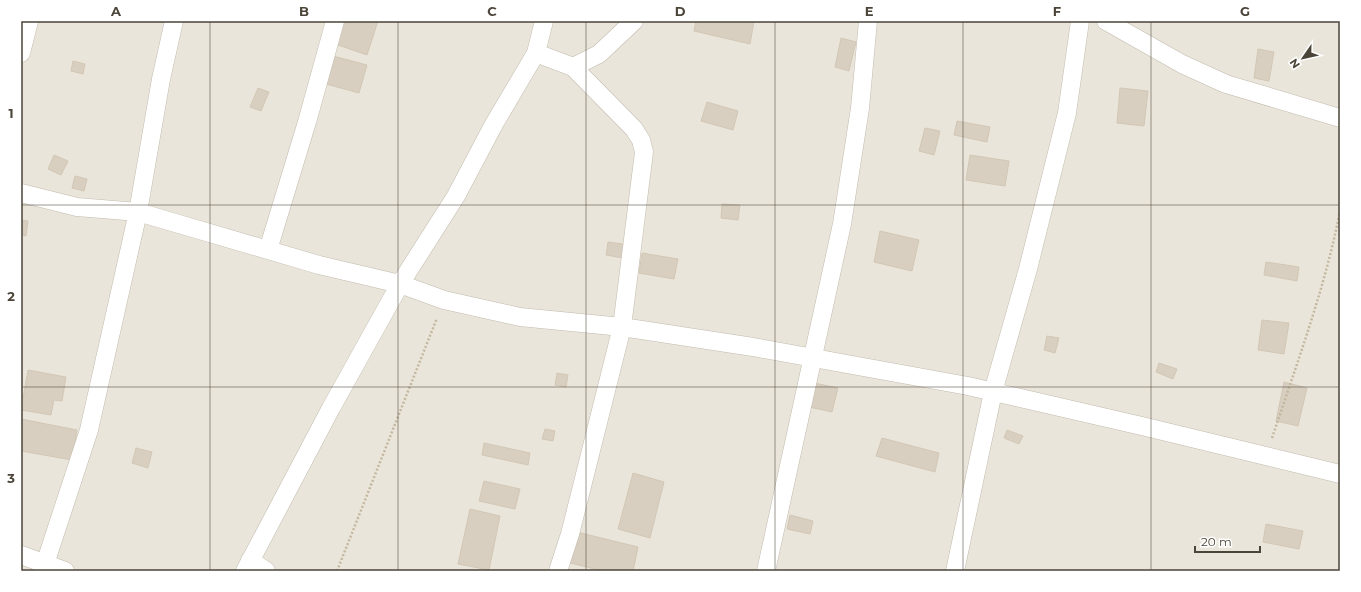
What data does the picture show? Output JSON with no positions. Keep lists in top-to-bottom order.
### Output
{
  "scale_bar": "20 m",
  "north": "bottom left",
  "grid": {
    "columns": [
      "A",
      "B",
      "C",
      "D",
      "E",
      "F",
      "G"
    ],
    "rows": ["1", "2", "3"]
  }
}
